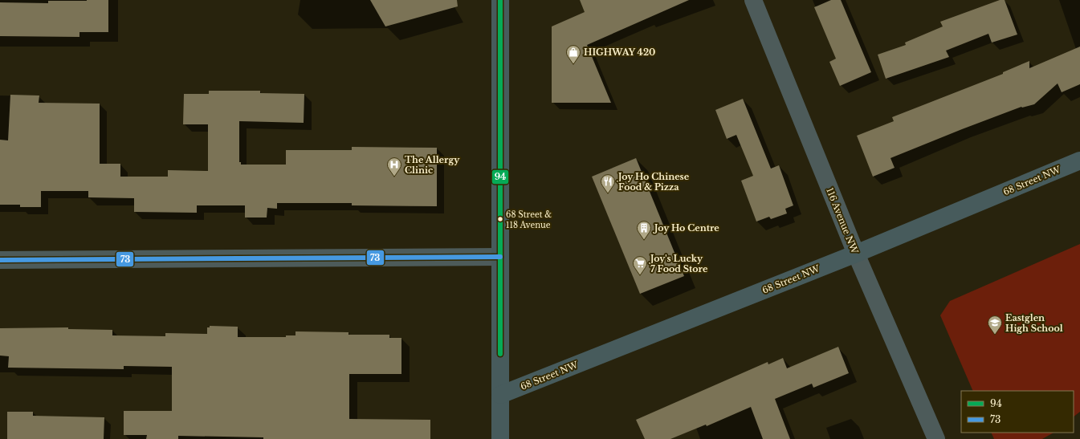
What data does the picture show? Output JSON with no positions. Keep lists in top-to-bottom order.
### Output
{
  "streets": {
    "street": ["68 Street NW", "116 Avenue NW"]
  },
  "crossings": [
    ["68 Street NW", "116 Avenue NW"]
  ],
  "places": {
    "shop": ["HIGHWAY 420"],
    "hospital": ["The Allergy Clinic"],
    "restaurant": ["Joy Ho Chinese Food & Pizza"],
    "other": ["68 Street & 118 Avenue"],
    "building": ["Joy Ho Centre"],
    "supermarket": ["Joy's Lucky 7 Food Store"],
    "school or university": ["Eastglen High School"]
  },
  "lines": ["transit line 94", "transit line 73"],
  "legend": ["94", "73"]
}
